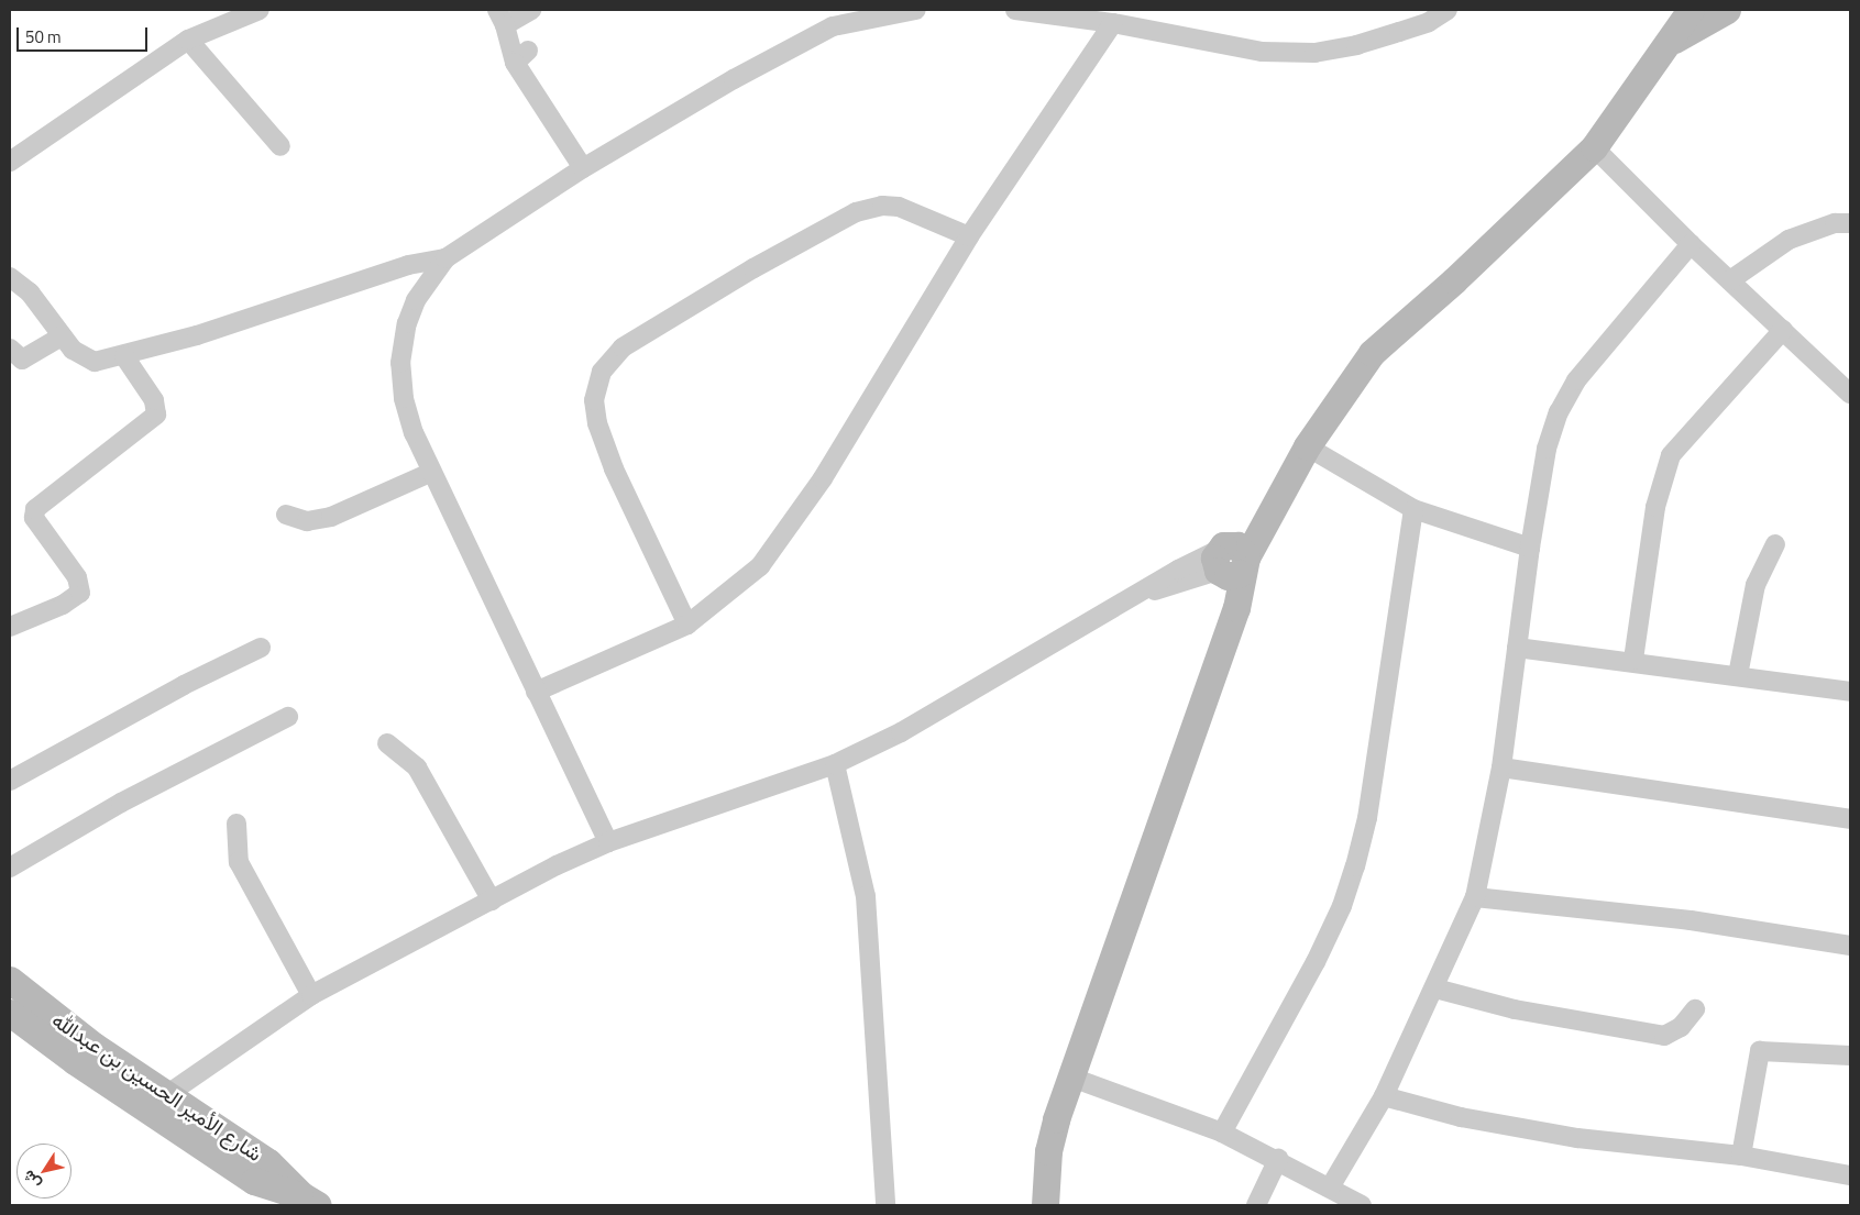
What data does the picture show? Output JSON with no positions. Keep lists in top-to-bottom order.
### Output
{
  "streets": {
    "street": ["شارع الأمير الحسين بن عبدالله"]
  },
  "scale_bar": "50 m",
  "north": "bottom left"
}
